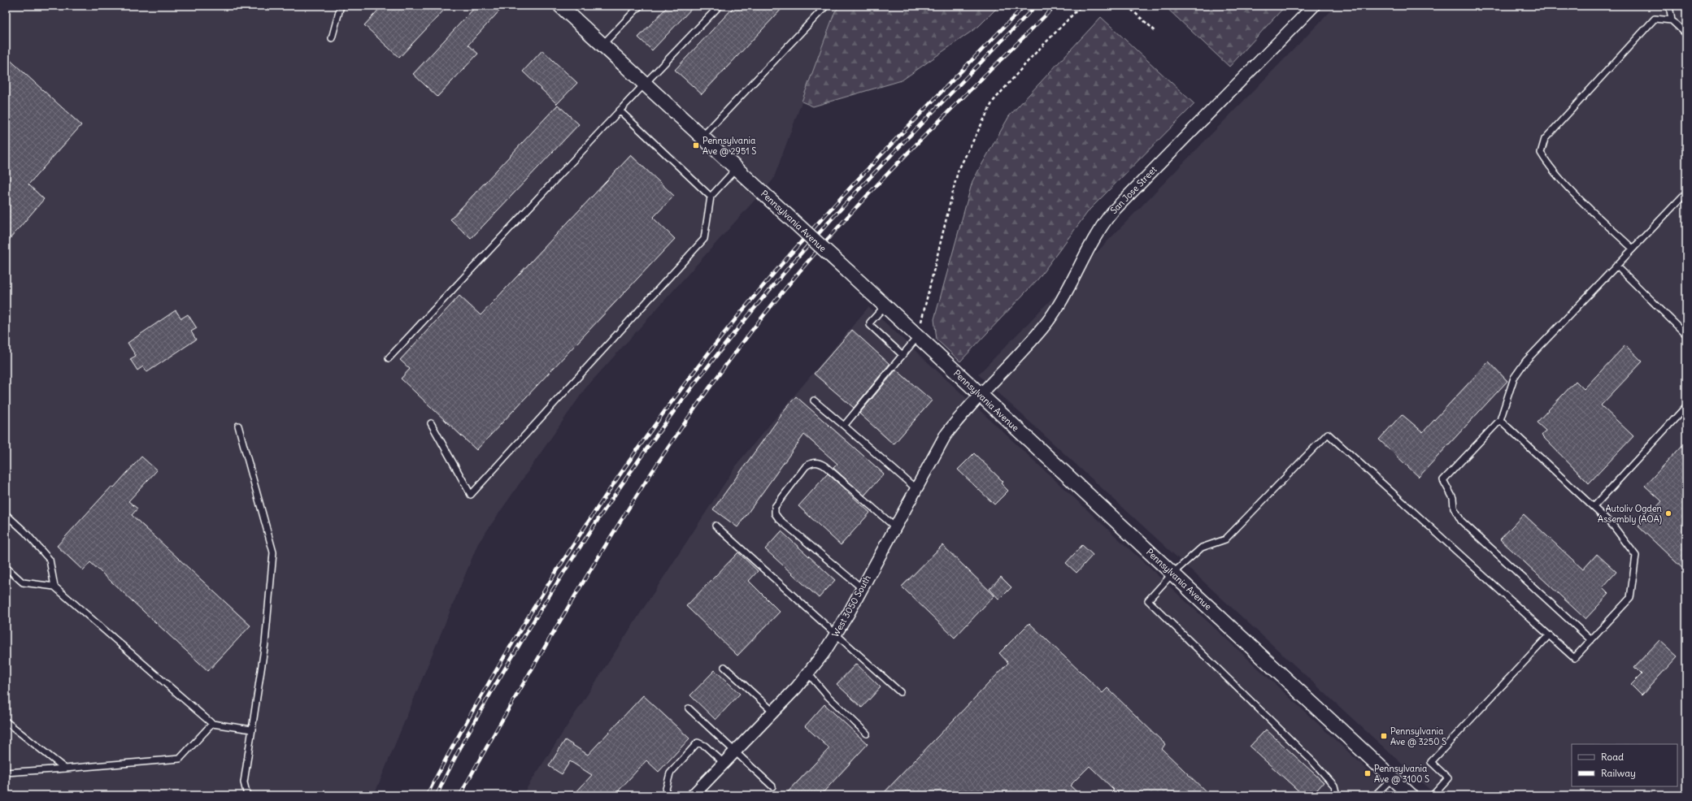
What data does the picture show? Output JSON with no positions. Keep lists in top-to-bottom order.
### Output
{
  "streets": {
    "street": ["San Jose Street", "Pennsylvania Avenue", "West 3050 South"]
  },
  "crossings": [
    ["San Jose Street", "Pennsylvania Avenue"],
    ["San Jose Street", "West 3050 South"],
    ["Pennsylvania Avenue", "West 3050 South"]
  ],
  "places": {
    "transit": ["Pennsylvania Ave @ 2951 S", "Pennsylvania Ave @ 3250 S", "Pennsylvania Ave @ 3100 S"],
    "other": ["Autoliv Ogden Assembly (AOA)"]
  },
  "legend": ["Road", "Railway"]
}
